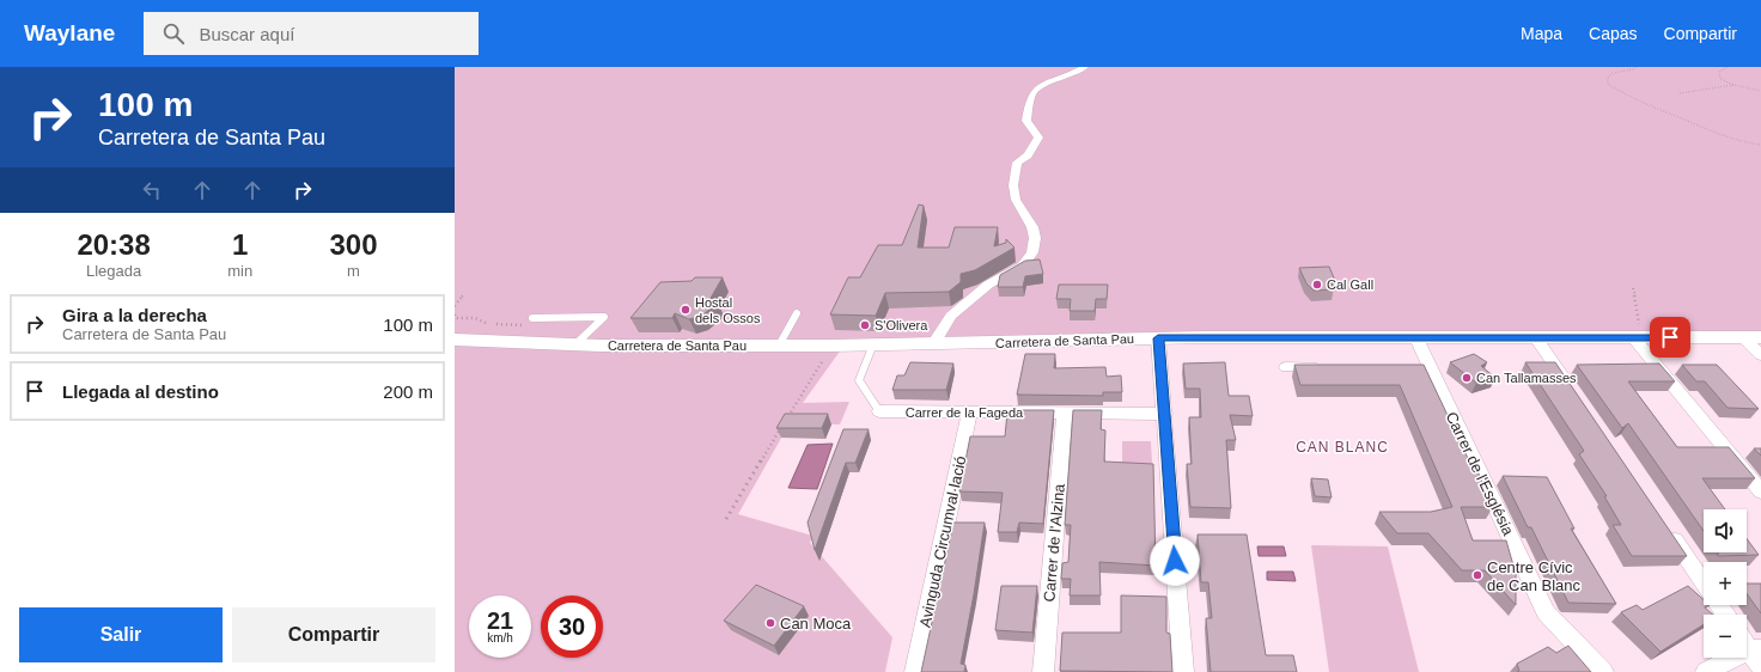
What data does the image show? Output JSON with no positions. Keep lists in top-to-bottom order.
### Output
{
  "streets": {
    "main road": ["Carretera de Santa Pau"],
    "street": [
      "Carrer de la Fageda",
      "Carrer de l'Església",
      "Avinguda Circumval·lació",
      "Carrer de l'Alzina"
    ]
  },
  "crossings": [
    ["Carretera de Santa Pau", "Carrer de l'Església"],
    ["Carrer de la Fageda", "Avinguda Circumval·lació"],
    ["Carrer de la Fageda", "Carrer de l'Alzina"]
  ],
  "districts": ["CAN BLANC"],
  "places": [
    "Cal Gall",
    "Hostal dels Ossos",
    "S'Olivera",
    "Can Tallamasses",
    "Centre Cívic de Can Blanc",
    "Can Moca"
  ],
  "page": {
    "header": "Waylane",
    "search": "Buscar aquí",
    "nav": ["Mapa", "Capas", "Compartir"],
    "turn": ["100 m", "Carretera de Santa Pau"],
    "eta": [
      "20:38",
      "Llegada",
      "1",
      "min",
      "300",
      "m"
    ],
    "list": [
      {
        "name": "Gira a la derecha",
        "note": "Carretera de Santa Pau",
        "value": "100 m"
      },
      {
        "name": "Llegada al destino",
        "value": "200 m"
      }
    ],
    "map_buttons": ["+", "−"],
    "speed": "21 km/h",
    "limit": "30",
    "buttons": ["Salir", "Compartir"]
  }
}
